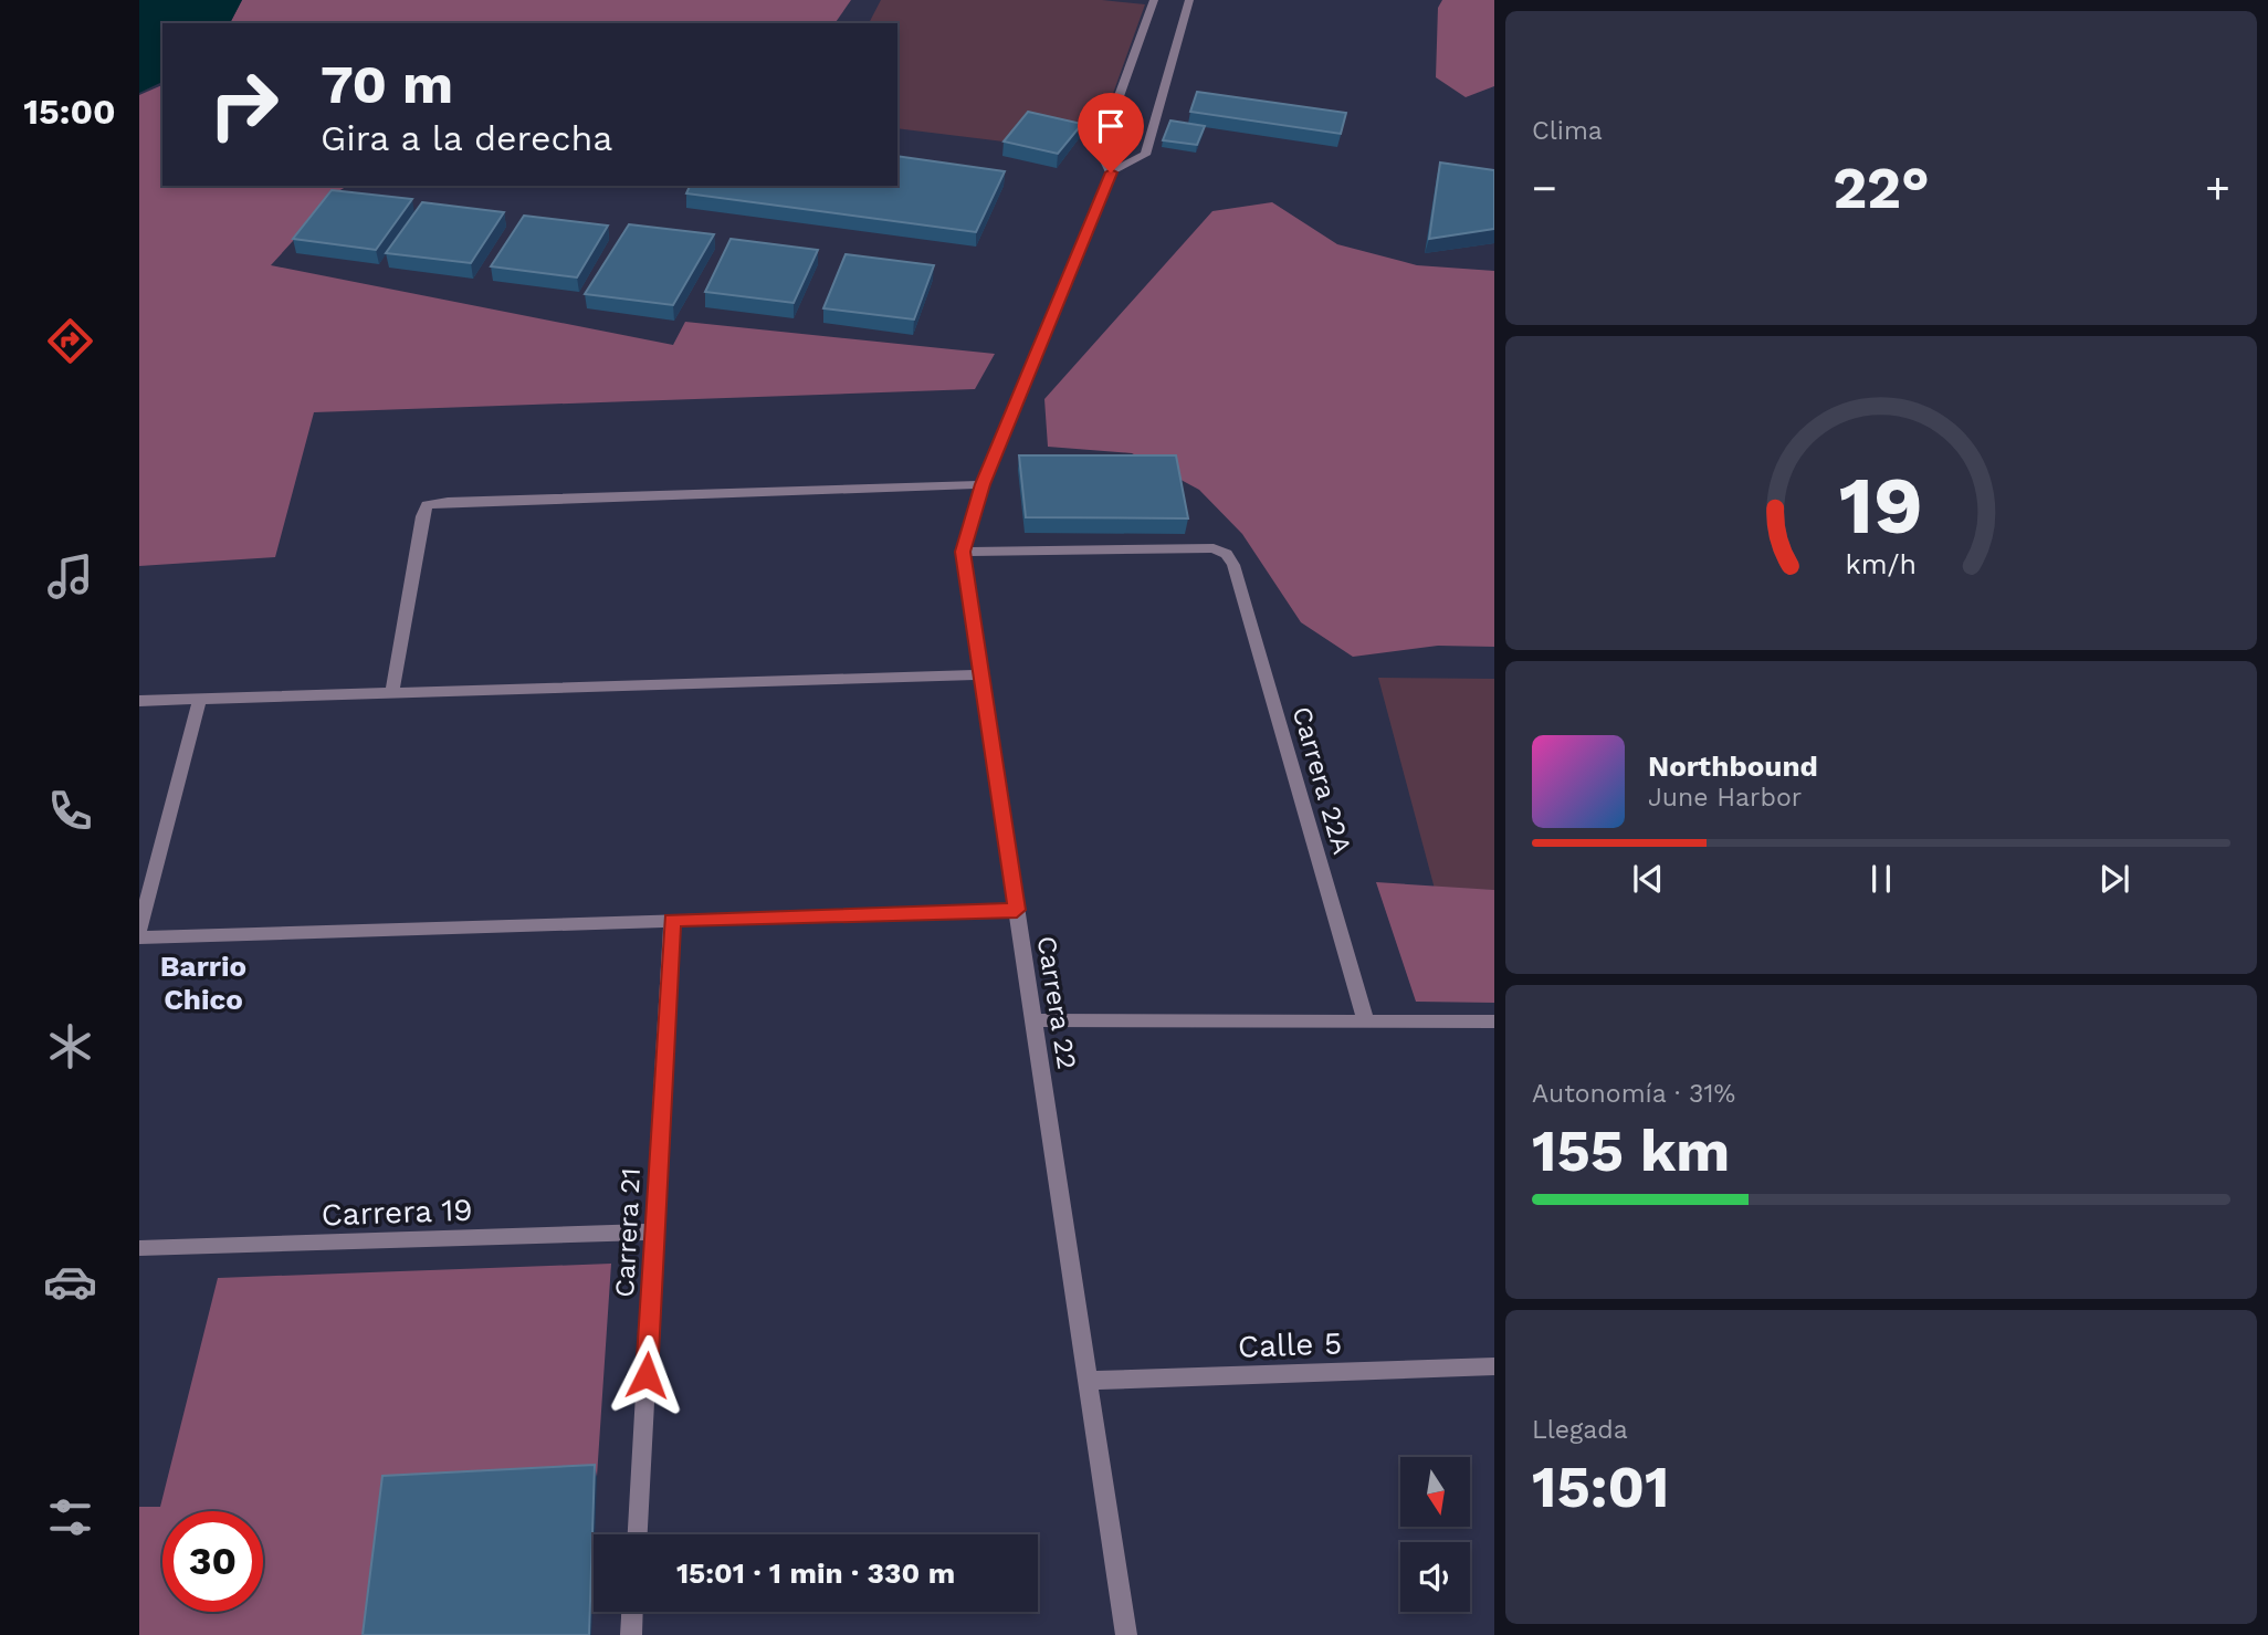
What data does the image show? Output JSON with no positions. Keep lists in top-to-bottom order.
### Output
{
  "streets": {
    "street": [
      "Carrera 22A",
      "Carrera 22",
      "Carrera 19",
      "Carrera 21",
      "Calle 5"
    ]
  },
  "crossings": [
    ["Carrera 22A", "Carrera 22"],
    ["Carrera 22", "Calle 5"],
    ["Carrera 19", "Carrera 21"]
  ],
  "districts": ["Barrio Chico"],
  "north": "bottom",
  "page": {
    "tabs": "15:00",
    "tile": [
      "Clima",
      ["Autonomía · 31%", "155 km"],
      ["Llegada", "15:01"]
    ],
    "turn": ["70 m", "Gira a la derecha"],
    "heat": ["−", "22°", "+"],
    "song": ["Northbound", "June Harbor"],
    "limit": "30",
    "trip": "15:01 · 1 min · 330 m",
    "gauge": ["19", "km/h"]
  }
}
